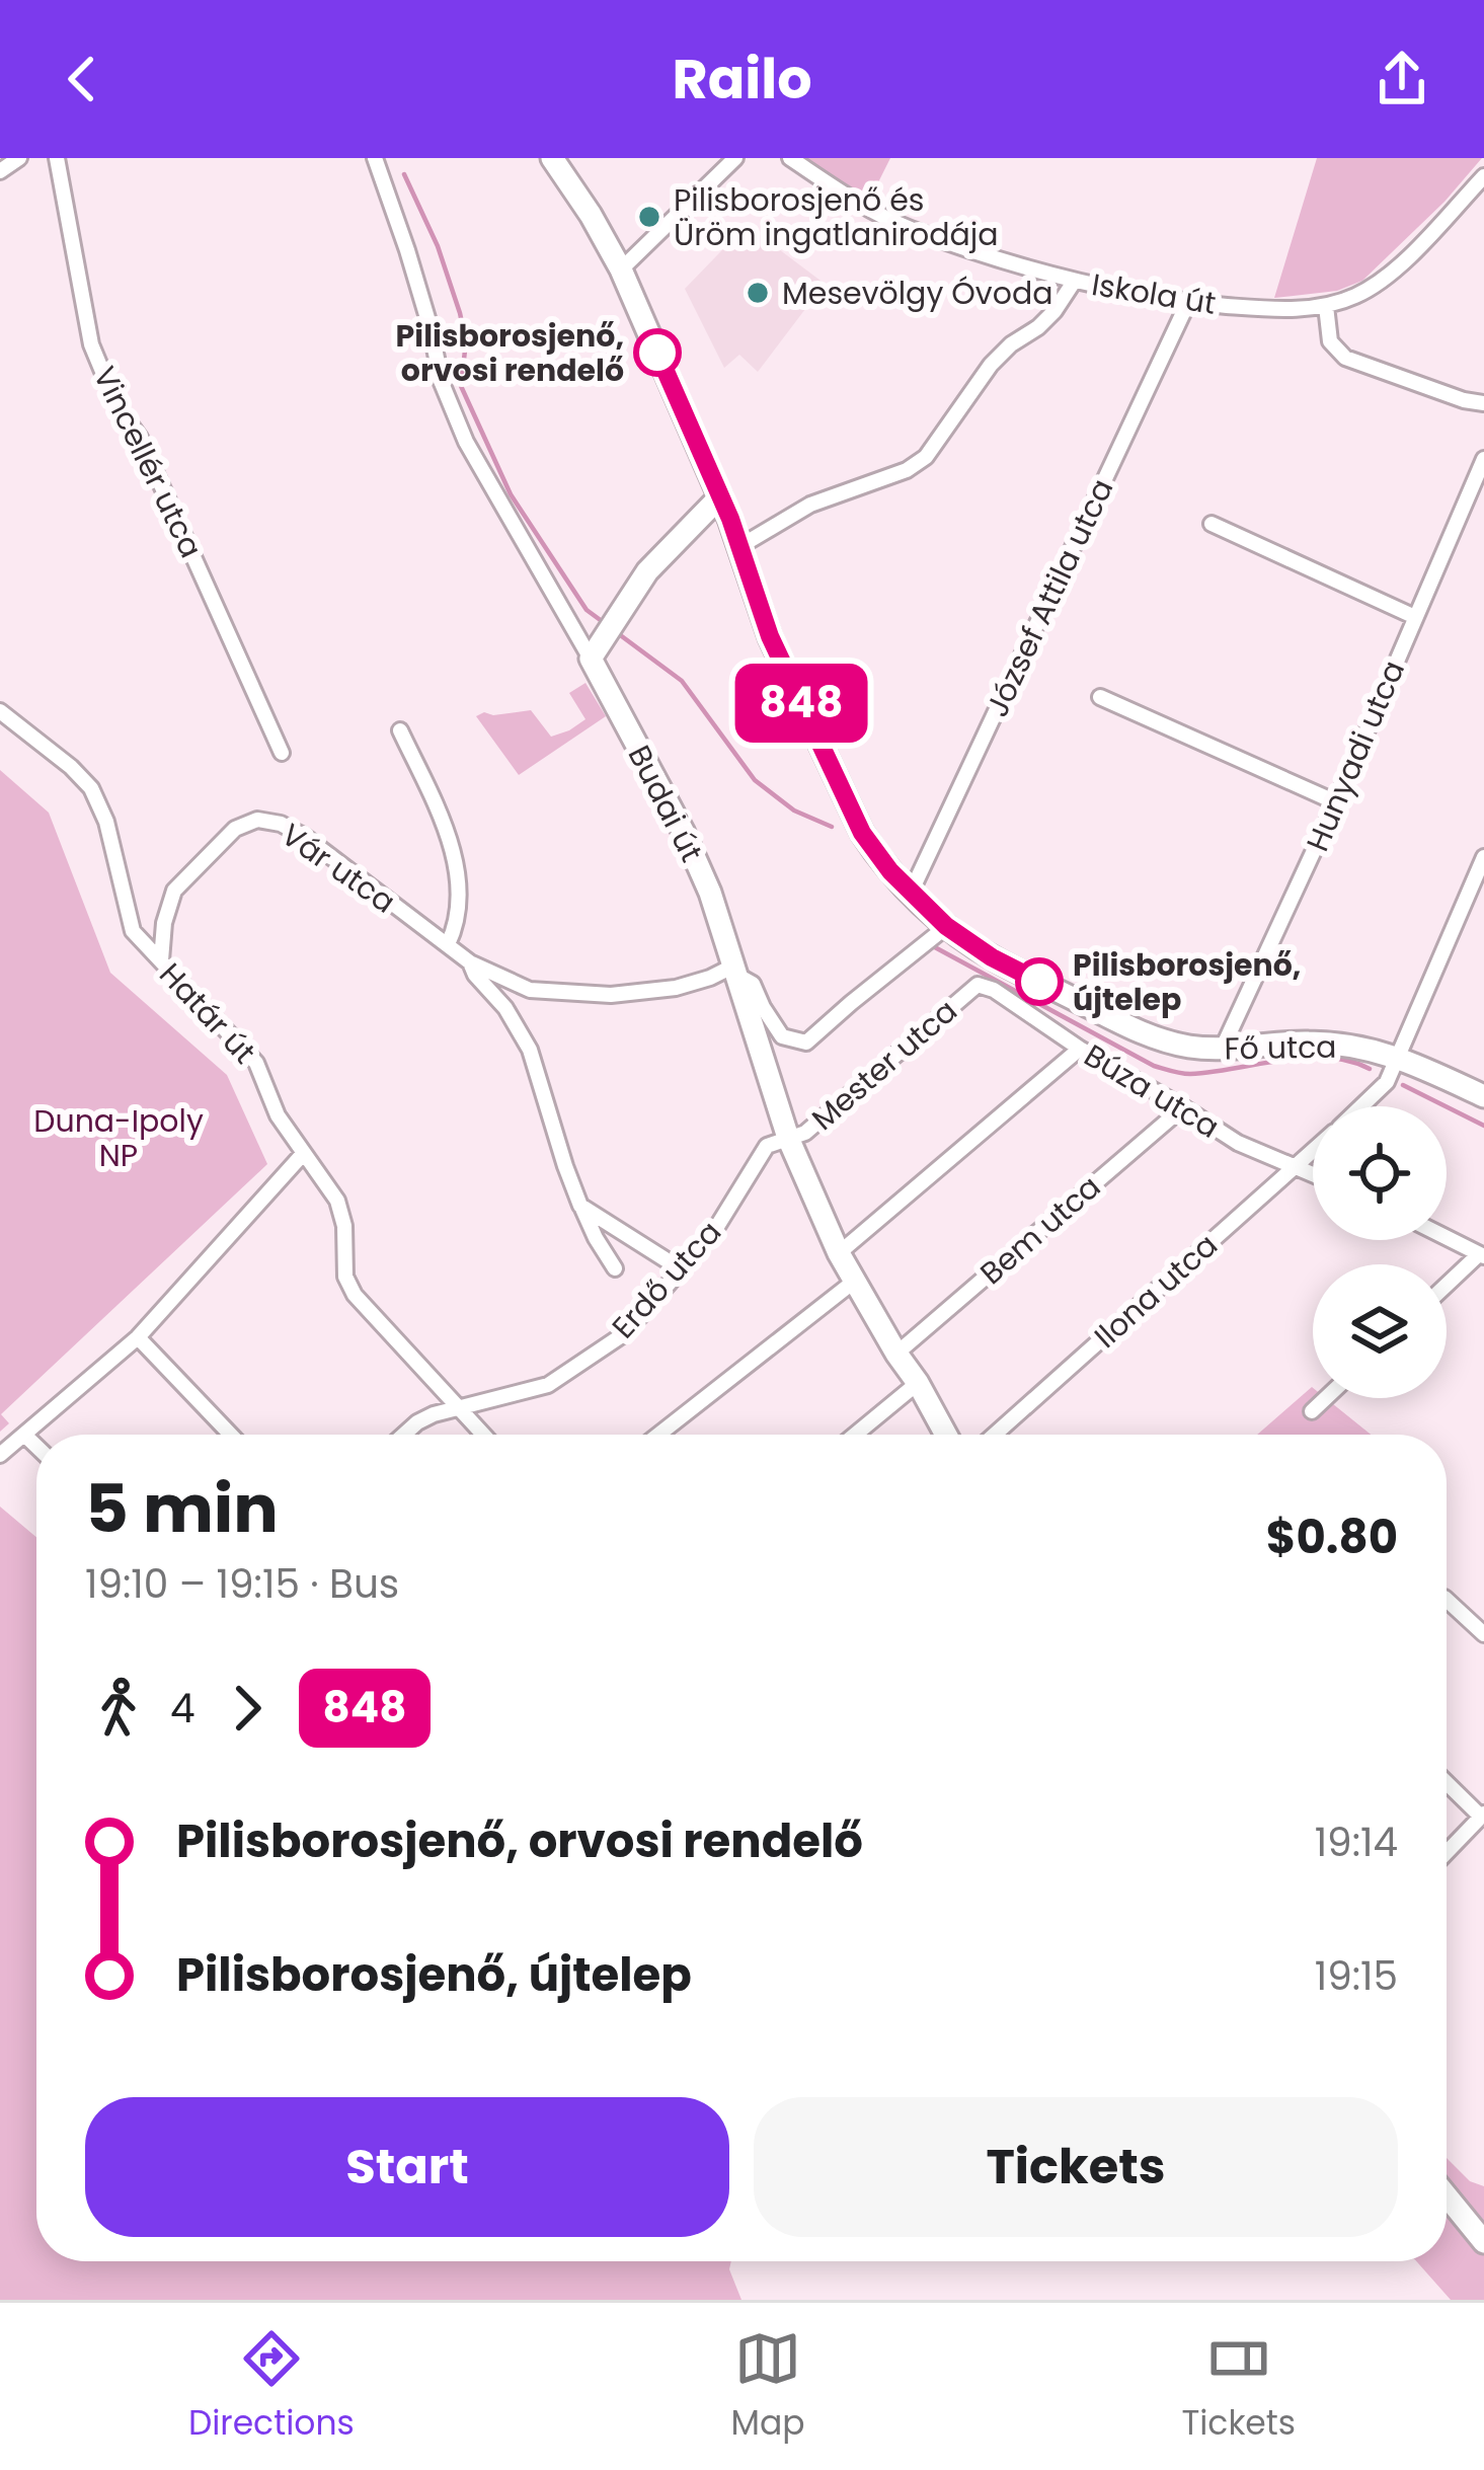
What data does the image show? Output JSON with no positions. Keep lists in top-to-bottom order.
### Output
{
  "streets": {
    "street": [
      "Iskola út",
      "Vincellér utca",
      "József Attila utca",
      "Hunyadi utca",
      "Budai út",
      "Vár utca",
      "Határ út",
      "Fő utca",
      "Mester utca",
      "Búza utca",
      "Bem utca",
      "Erdő utca",
      "Ilona utca"
    ]
  },
  "crossings": [
    ["Iskola út", "József Attila utca"],
    ["József Attila utca", "Fő utca"],
    ["Hunyadi utca", "Fő utca"],
    ["Budai út", "Mester utca"],
    ["Budai út", "Bem utca"],
    ["Budai út", "Erdő utca"],
    ["Vár utca", "Határ út"],
    ["Határ út", "Erdő utca"],
    ["Fő utca", "Ilona utca"],
    ["Mester utca", "Búza utca"],
    ["Mester utca", "Erdő utca"],
    ["Búza utca", "Bem utca"],
    ["Búza utca", "Ilona utca"]
  ],
  "parks": ["Duna-Ipoly NP"],
  "places": [
    "Pilisborosjenő és Üröm ingatlanirodája",
    "Mesevölgy Óvoda",
    "Pilisborosjenő, orvosi rendelő",
    "Pilisborosjenő, újtelep"
  ],
  "lines": ["bus line 848"],
  "page": {
    "header": "Railo",
    "on_map": "848",
    "heading": ["5 min", "19:10 – 19:15 · Bus", "$0.80"],
    "legs": ["4", "848"],
    "list": [
      {
        "name": "Pilisborosjenő, orvosi rendelő",
        "value": "19:14"
      },
      {
        "name": "Pilisborosjenő, újtelep",
        "value": "19:15"
      }
    ],
    "buttons": ["Start", "Tickets"],
    "tabs": ["Directions", "Map", "Tickets"]
  }
}
